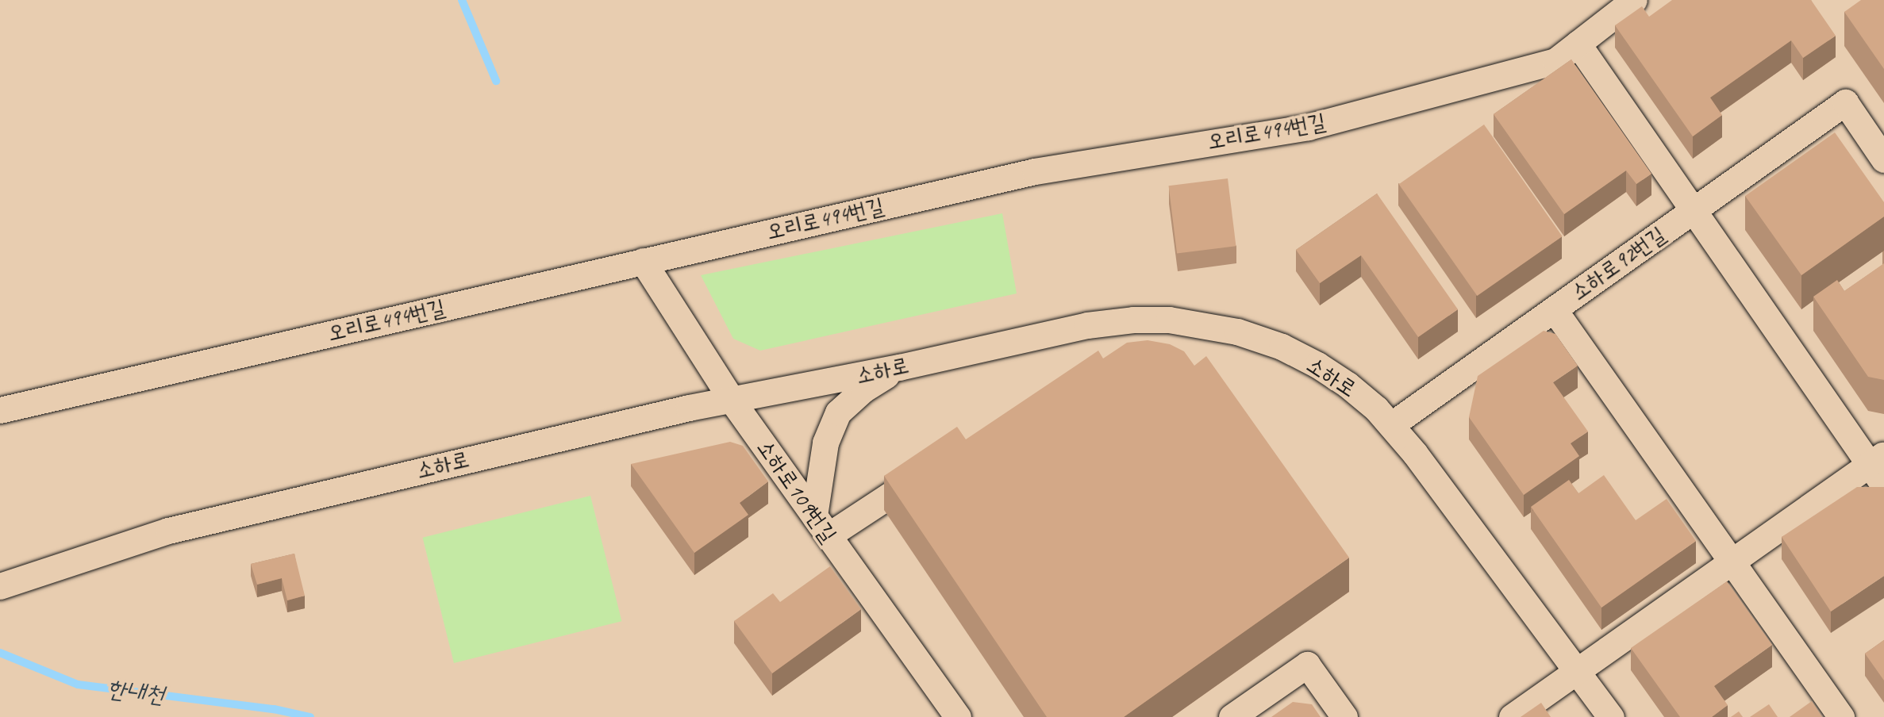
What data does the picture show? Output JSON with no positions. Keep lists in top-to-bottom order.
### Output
{
  "streets": {
    "street": [
      "오리로494번길",
      "소하로92번길",
      "소하로",
      "소하로109번길"
    ]
  },
  "crossings": [
    ["오리로494번길", "소하로109번길"],
    ["소하로92번길", "소하로"],
    ["소하로", "소하로109번길"]
  ],
  "water": ["한내천"]
}
